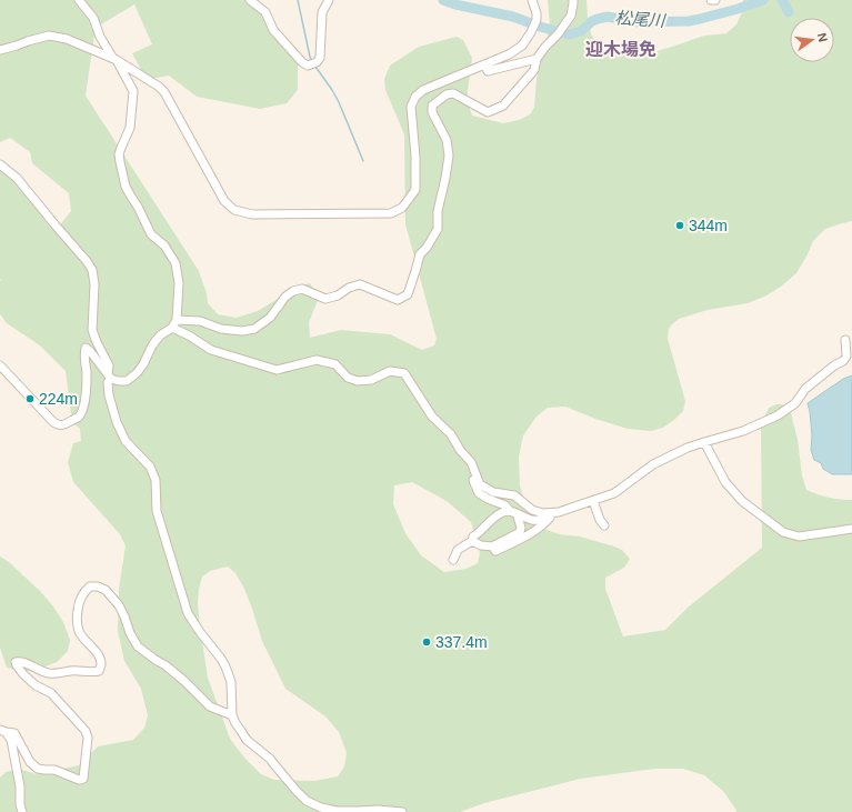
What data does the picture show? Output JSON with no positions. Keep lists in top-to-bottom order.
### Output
{
  "districts": ["迎木場免"],
  "water": ["松尾川"],
  "places": ["344m", "224m", "337.4m"],
  "north": "right"
}
